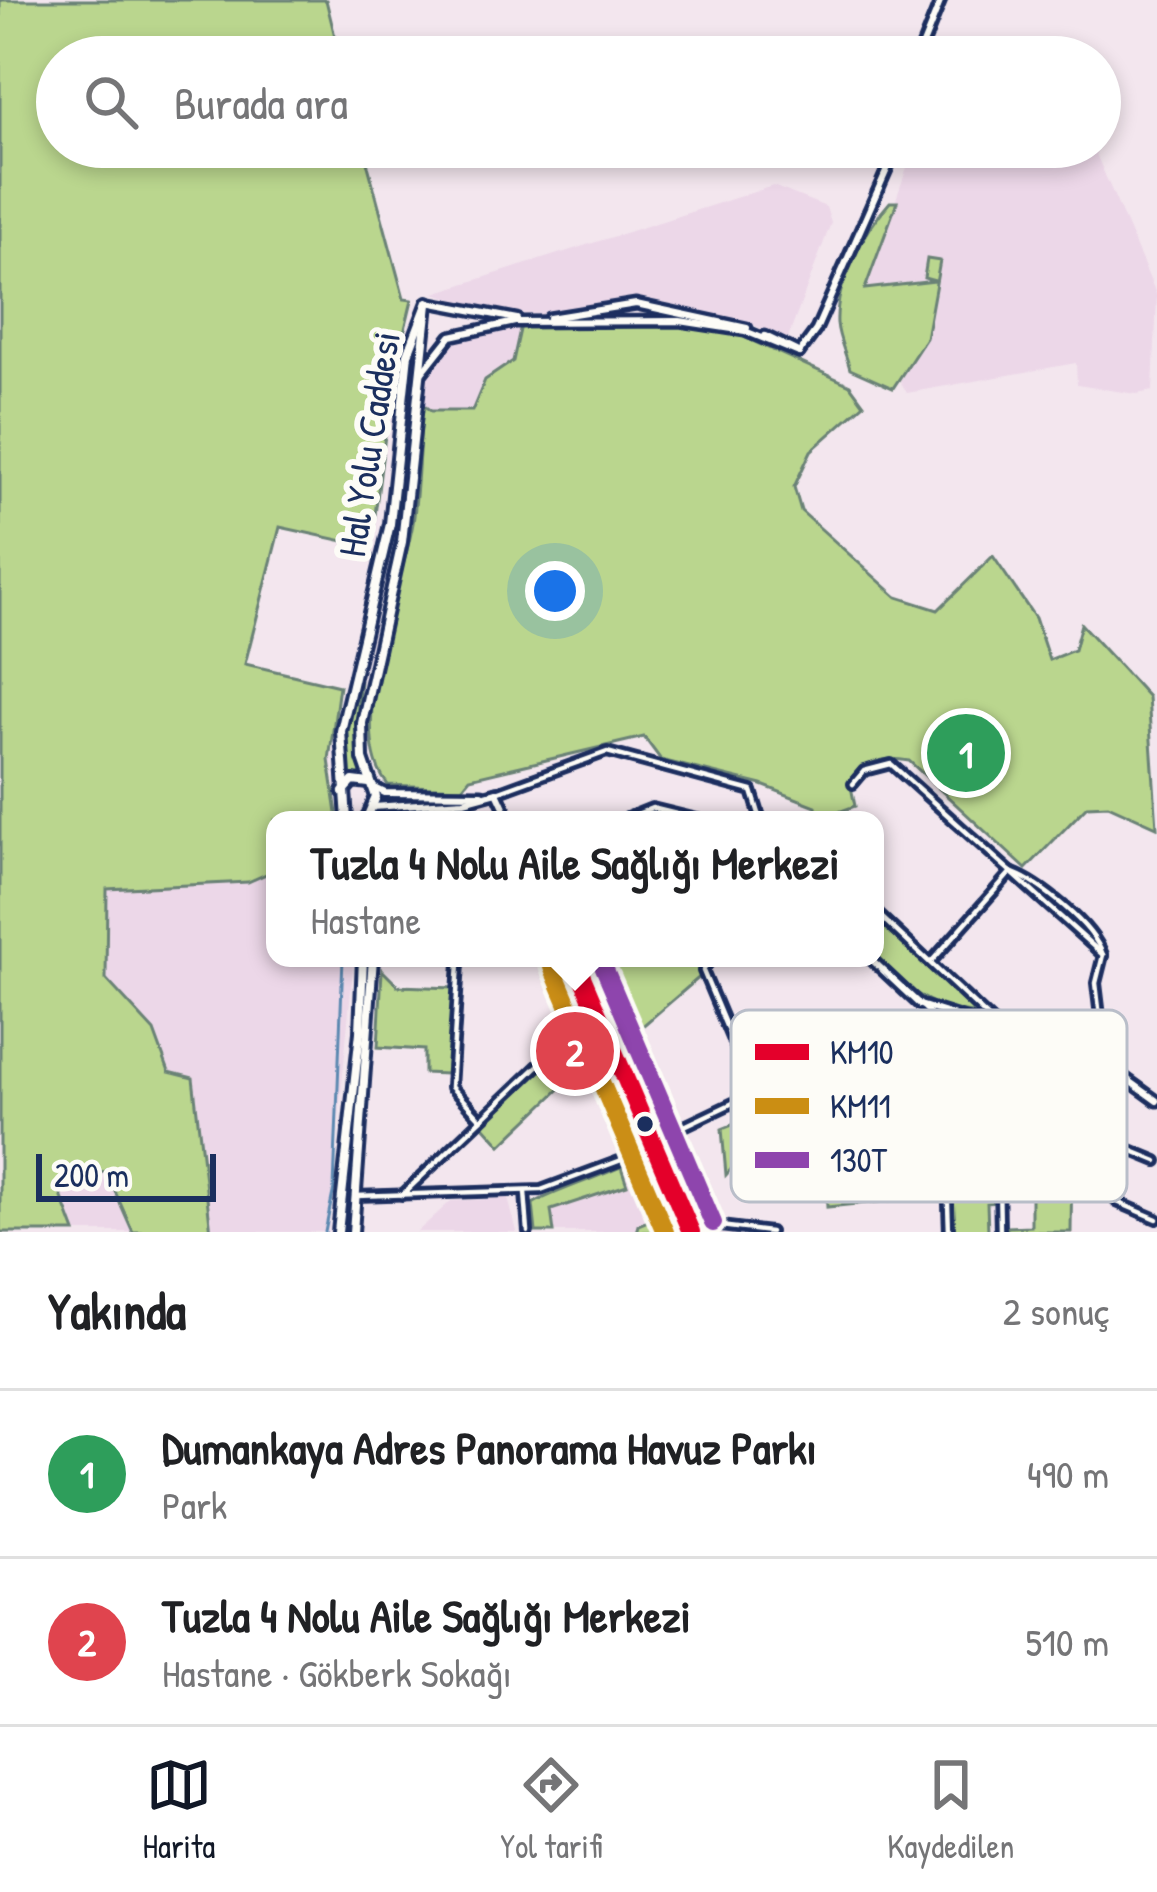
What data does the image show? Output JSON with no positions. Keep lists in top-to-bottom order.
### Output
{
  "streets": {
    "main road": ["Hal Yolu Caddesi"]
  },
  "lines": ["transit line KM10", "transit line KM11", "transit line 130T"],
  "legend": ["KM10", "KM11", "130T"],
  "scale_bar": "200 m",
  "page": {
    "search": "Burada ara",
    "pins": ["1", "2"],
    "popup": ["Tuzla 4 Nolu Aile Sağlığı Merkezi", "Hastane"],
    "scale": "200 m",
    "heading": ["Yakında", "2 sonuç"],
    "list": [
      {
        "mark": "1",
        "name": "Dumankaya Adres Panorama Havuz Parkı",
        "note": "Park",
        "value": "490 m"
      },
      {
        "mark": "2",
        "name": "Tuzla 4 Nolu Aile Sağlığı Merkezi",
        "note": "Hastane · Gökberk Sokağı",
        "value": "510 m"
      }
    ],
    "nav": ["Harita", "Yol tarifi", "Kaydedilen"]
  }
}
